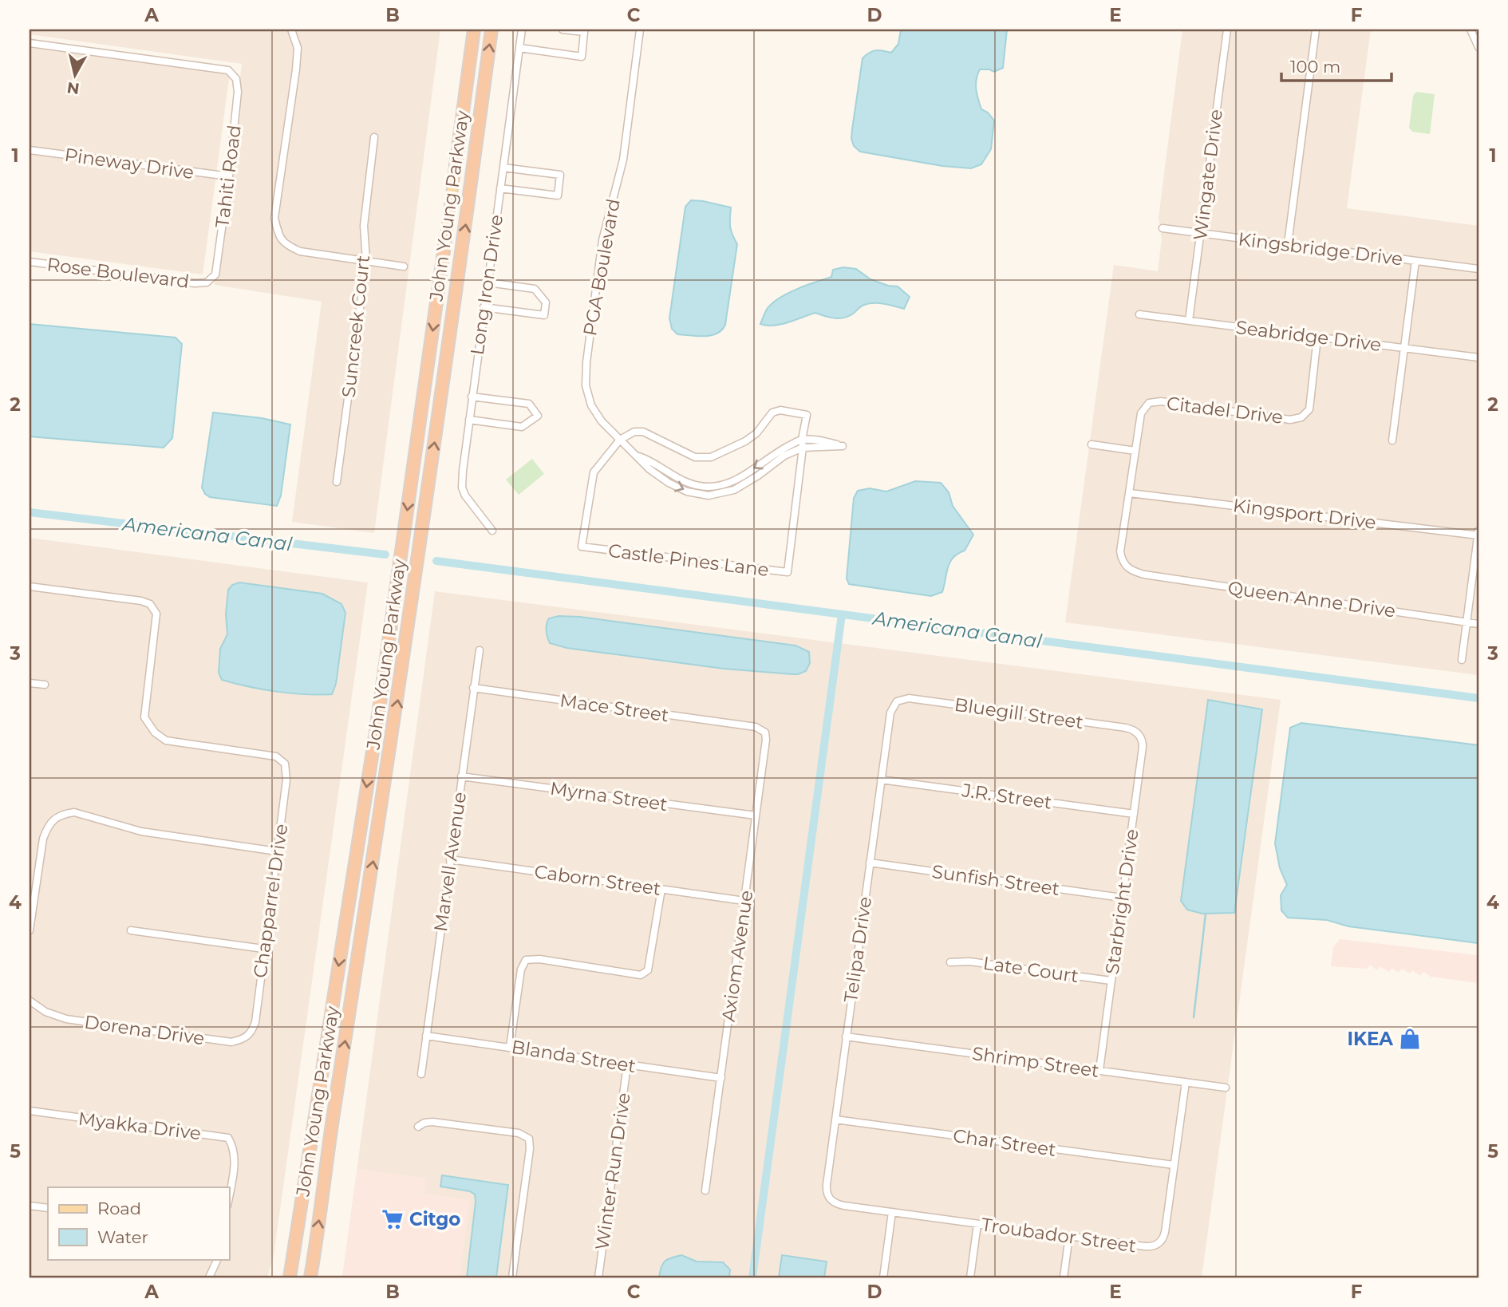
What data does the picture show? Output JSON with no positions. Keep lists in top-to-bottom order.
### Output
{
  "streets": {
    "highway": ["John Young Parkway"],
    "street": [
      "Pineway Drive",
      "Wingate Drive",
      "Tahiti Road",
      "Kingsbridge Drive",
      "PGA Boulevard",
      "Rose Boulevard",
      "Long Iron Drive",
      "Suncreek Court",
      "Seabridge Drive",
      "Citadel Drive",
      "Kingsport Drive",
      "Castle Pines Lane",
      "Queen Anne Drive",
      "Mace Street",
      "Bluegill Street",
      "Myrna Street",
      "J.R. Street",
      "Marvell Avenue",
      "Caborn Street",
      "Sunfish Street",
      "Chapparrel Drive",
      "Starbright Drive",
      "Telipa Drive",
      "Axiom Avenue",
      "Late Court",
      "Dorena Drive",
      "Blanda Street",
      "Shrimp Street",
      "Myakka Drive",
      "Char Street",
      "Winter Run Drive",
      "Troubador Street"
    ]
  },
  "crossings": [
    ["Pineway Drive", "Tahiti Road"],
    ["Wingate Drive", "Kingsbridge Drive"],
    ["Wingate Drive", "Seabridge Drive"],
    ["Tahiti Road", "Rose Boulevard"],
    ["PGA Boulevard", "Castle Pines Lane"],
    ["Seabridge Drive", "Citadel Drive"],
    ["Kingsport Drive", "Queen Anne Drive"],
    ["Mace Street", "Marvell Avenue"],
    ["Mace Street", "Axiom Avenue"],
    ["Bluegill Street", "Starbright Drive"],
    ["Bluegill Street", "Telipa Drive"],
    ["Myrna Street", "Marvell Avenue"],
    ["Myrna Street", "Axiom Avenue"],
    ["J.R. Street", "Starbright Drive"],
    ["J.R. Street", "Telipa Drive"],
    ["Marvell Avenue", "Caborn Street"],
    ["Marvell Avenue", "Blanda Street"],
    ["Caborn Street", "Axiom Avenue"],
    ["Sunfish Street", "Starbright Drive"],
    ["Sunfish Street", "Telipa Drive"],
    ["Chapparrel Drive", "Dorena Drive"],
    ["Starbright Drive", "Late Court"],
    ["Starbright Drive", "Shrimp Street"],
    ["Telipa Drive", "Shrimp Street"],
    ["Telipa Drive", "Char Street"],
    ["Telipa Drive", "Troubador Street"],
    ["Axiom Avenue", "Blanda Street"],
    ["Blanda Street", "Winter Run Drive"],
    ["Shrimp Street", "Troubador Street"],
    ["Char Street", "Troubador Street"]
  ],
  "water": ["Americana Canal"],
  "places": {
    "shop": ["IKEA"],
    "supermarket": ["Citgo"]
  },
  "legend": ["Road", "Water"],
  "scale_bar": "100 m",
  "north": "bottom",
  "grid": {
    "columns": [
      "A",
      "B",
      "C",
      "D",
      "E",
      "F"
    ],
    "rows": [
      "1",
      "2",
      "3",
      "4",
      "5"
    ]
  }
}
